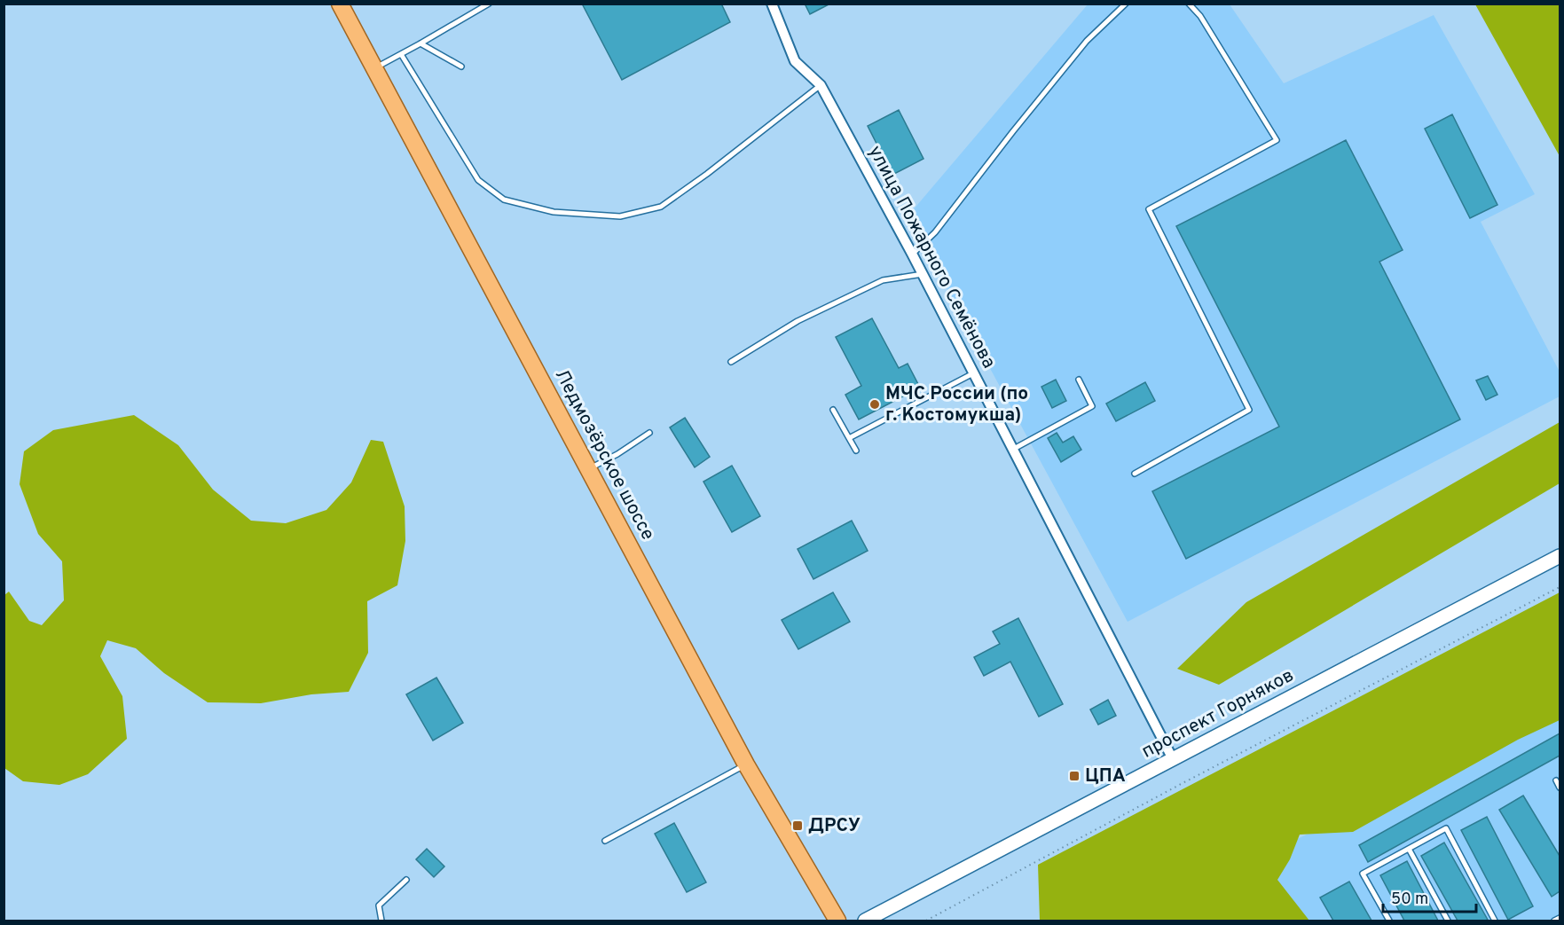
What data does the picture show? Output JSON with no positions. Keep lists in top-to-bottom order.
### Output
{
  "streets": {
    "main road": ["Ледмозёрское шоссе", "проспект Горняков"],
    "street": ["улица Пожарного Семёнова"]
  },
  "crossings": [
    ["улица Пожарного Семёнова", "проспект Горняков"]
  ],
  "places": {
    "other": ["МЧС России (по г. Костомукша)"],
    "transit": ["ЦПА", "ДРСУ"]
  },
  "scale_bar": "50 m"
}
